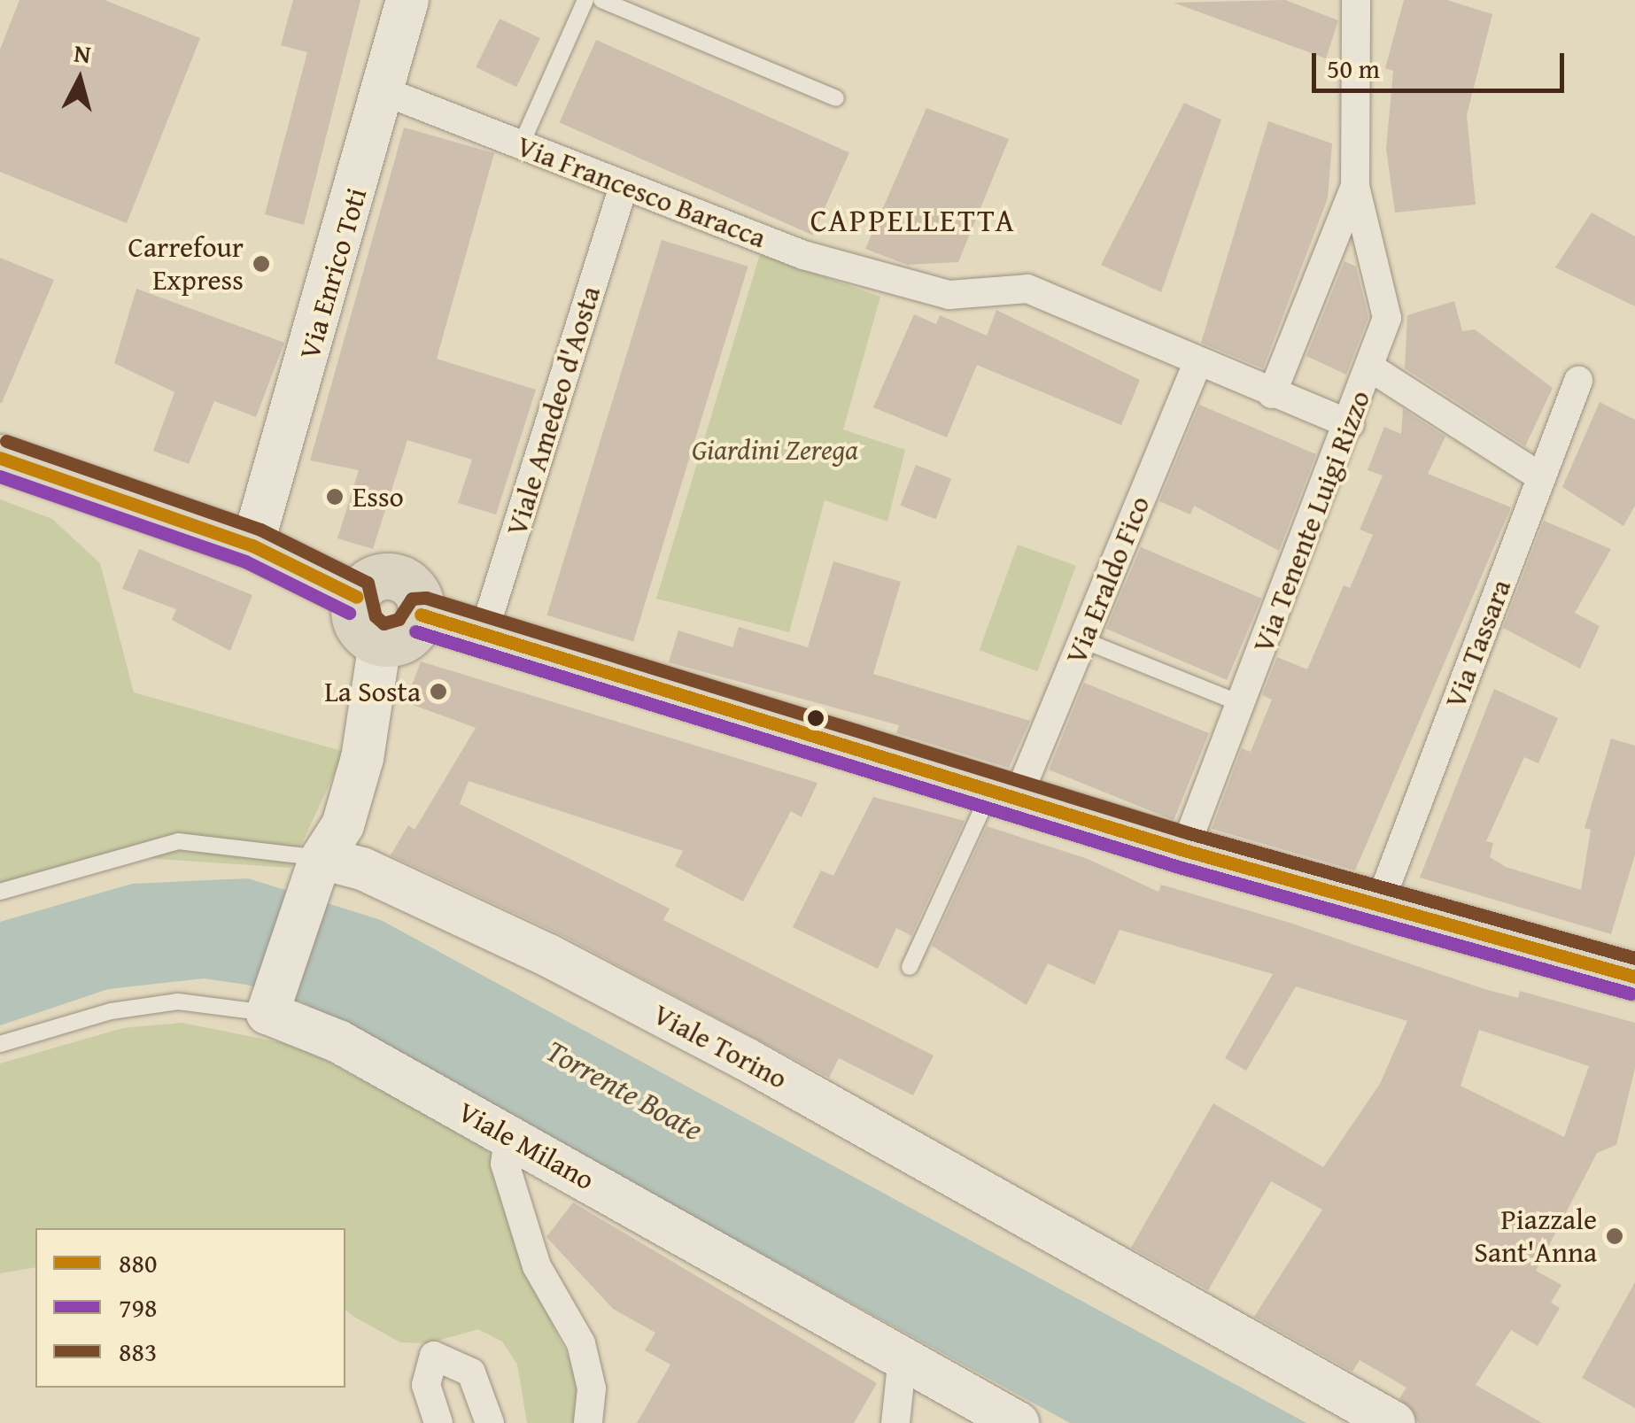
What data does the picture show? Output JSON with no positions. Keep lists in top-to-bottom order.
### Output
{
  "streets": {
    "street": [
      "Via Francesco Baracca",
      "Via Enrico Toti",
      "Viale Amedeo d'Aosta",
      "Via Tenente Luigi Rizzo",
      "Via Eraldo Fico",
      "Via Tassara",
      "Viale Torino",
      "Viale Milano"
    ]
  },
  "crossings": [
    ["Via Francesco Baracca", "Via Enrico Toti"],
    ["Via Francesco Baracca", "Viale Amedeo d'Aosta"],
    ["Via Francesco Baracca", "Via Tenente Luigi Rizzo"],
    ["Via Francesco Baracca", "Via Eraldo Fico"]
  ],
  "districts": ["CAPPELLETTA"],
  "water": ["Torrente Boate"],
  "parks": ["Giardini Zerega"],
  "places": [
    "Carrefour Express",
    "Esso",
    "La Sosta",
    "Piazzale Sant'Anna"
  ],
  "lines": ["transit line 883", "transit line 880", "transit line 798"],
  "legend": ["880", "798", "883"],
  "scale_bar": "50 m",
  "north": "top"
}
